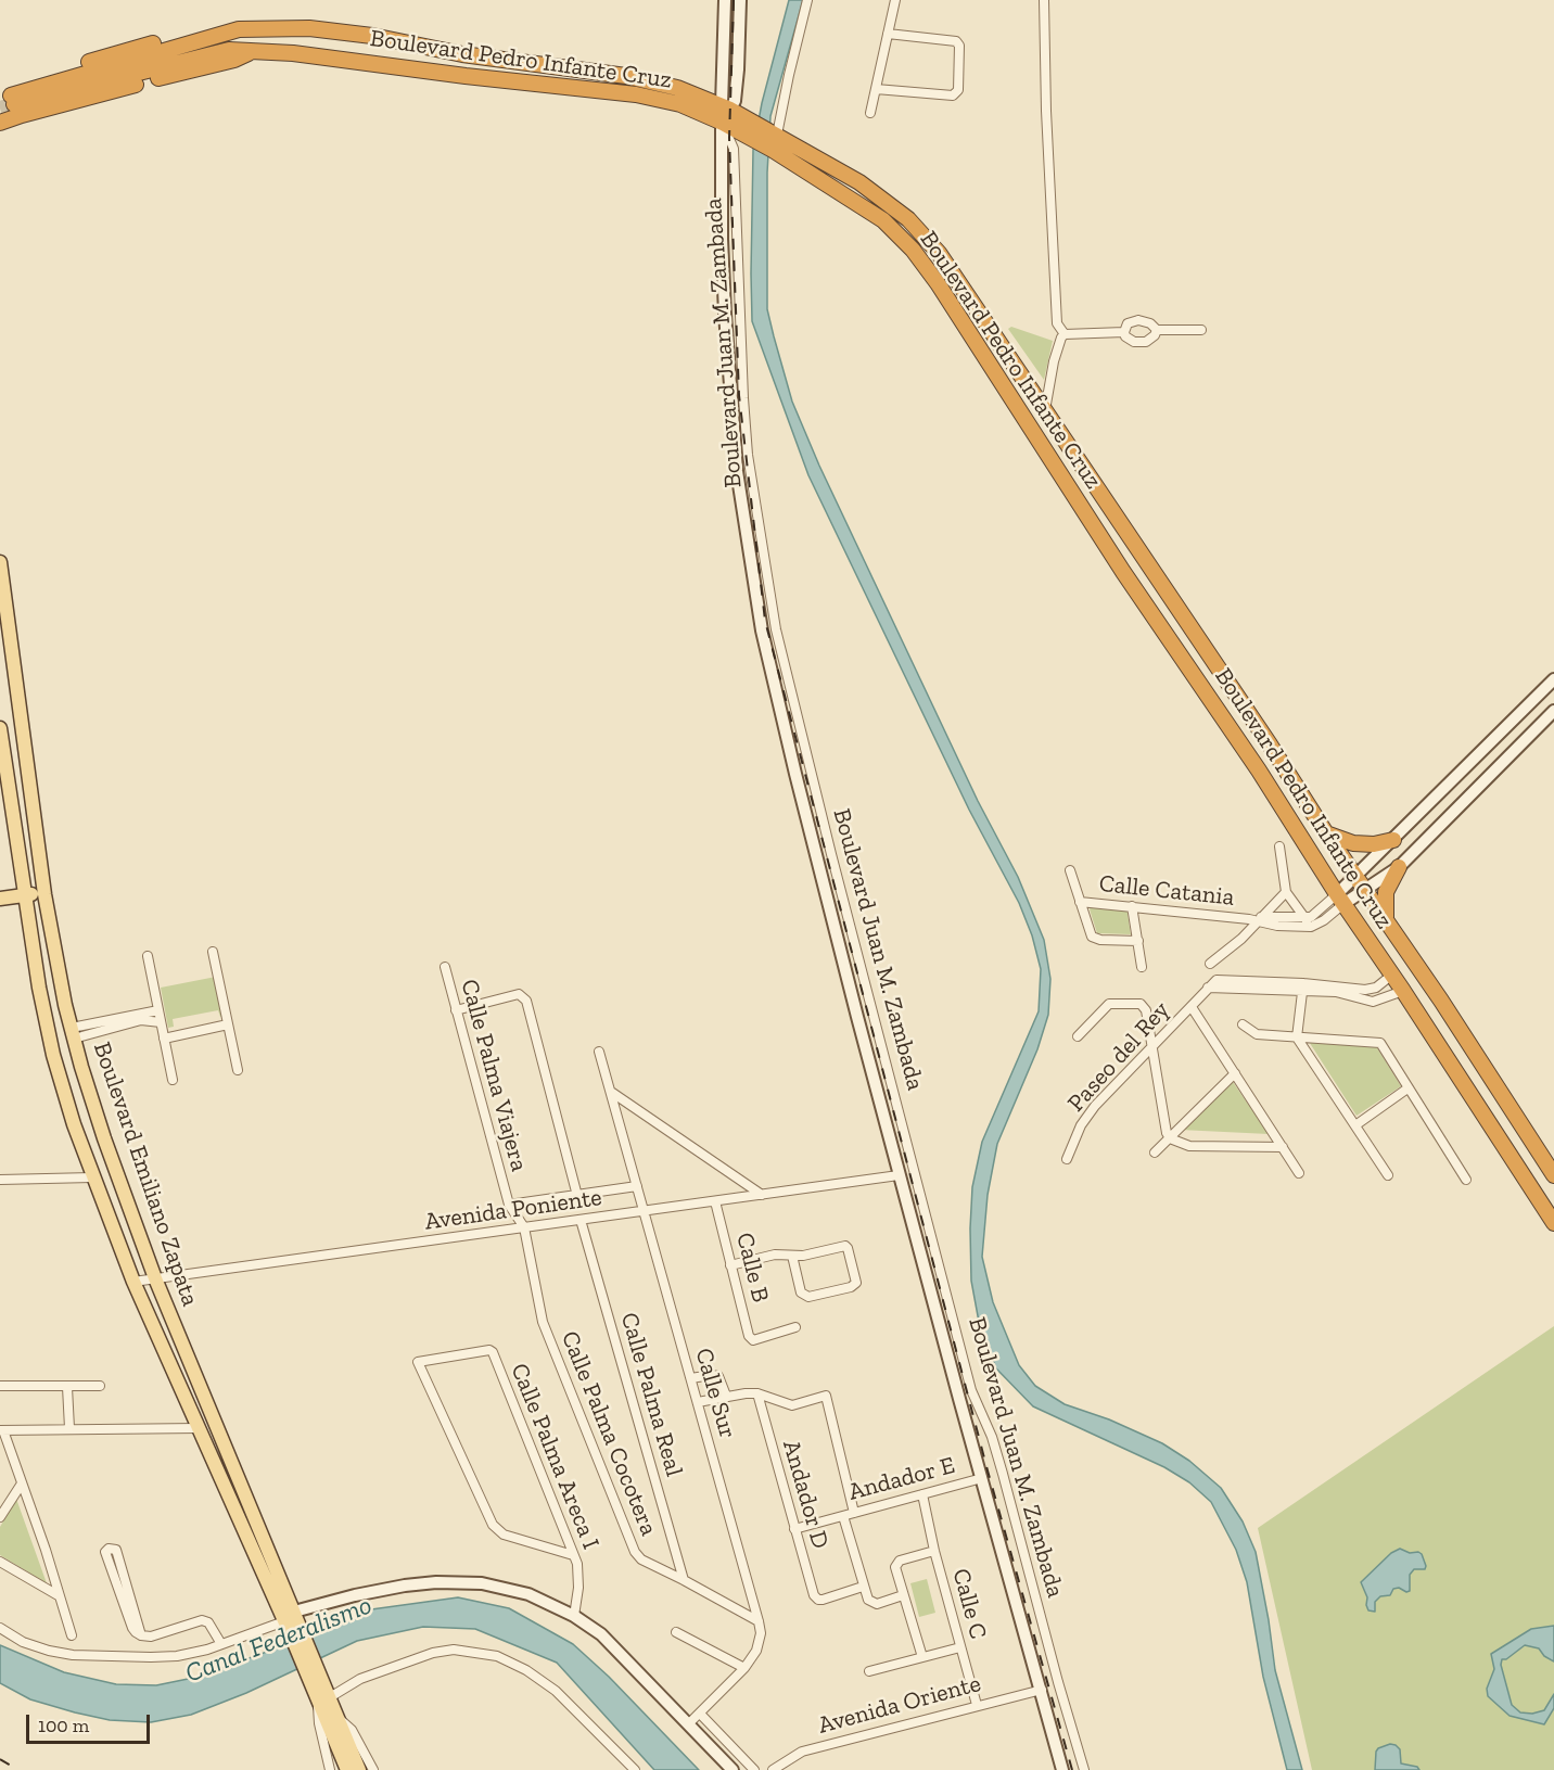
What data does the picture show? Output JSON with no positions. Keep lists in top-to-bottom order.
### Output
{
  "streets": {
    "highway": ["Boulevard Pedro Infante Cruz"],
    "main road": ["Boulevard Emiliano Zapata"],
    "street": [
      "Boulevard Juan M. Zambada",
      "Calle Catania",
      "Paseo del Rey",
      "Calle Palma Viajera",
      "Avenida Poniente",
      "Calle B",
      "Calle Sur",
      "Calle Palma Real",
      "Calle Palma Cocotera",
      "Calle Palma Areca I",
      "Andador E",
      "Andador D",
      "Calle C",
      "Avenida Oriente"
    ]
  },
  "crossings": [
    ["Boulevard Pedro Infante Cruz", "Boulevard Juan M. Zambada"],
    ["Boulevard Pedro Infante Cruz", "Paseo del Rey"],
    ["Boulevard Juan M. Zambada", "Avenida Poniente"],
    ["Boulevard Juan M. Zambada", "Andador E"],
    ["Boulevard Juan M. Zambada", "Avenida Oriente"],
    ["Calle Palma Viajera", "Avenida Poniente"],
    ["Calle Palma Viajera", "Calle Palma Cocotera"],
    ["Boulevard Emiliano Zapata", "Avenida Poniente"],
    ["Avenida Poniente", "Calle B"],
    ["Avenida Poniente", "Calle Sur"],
    ["Avenida Poniente", "Calle Palma Real"],
    ["Avenida Poniente", "Calle Palma Cocotera"],
    ["Calle Sur", "Calle Palma Cocotera"],
    ["Calle Palma Real", "Calle Palma Cocotera"],
    ["Andador E", "Andador D"],
    ["Andador E", "Calle C"],
    ["Calle C", "Avenida Oriente"]
  ],
  "water": ["Canal Federalismo"],
  "scale_bar": "100 m"
}
